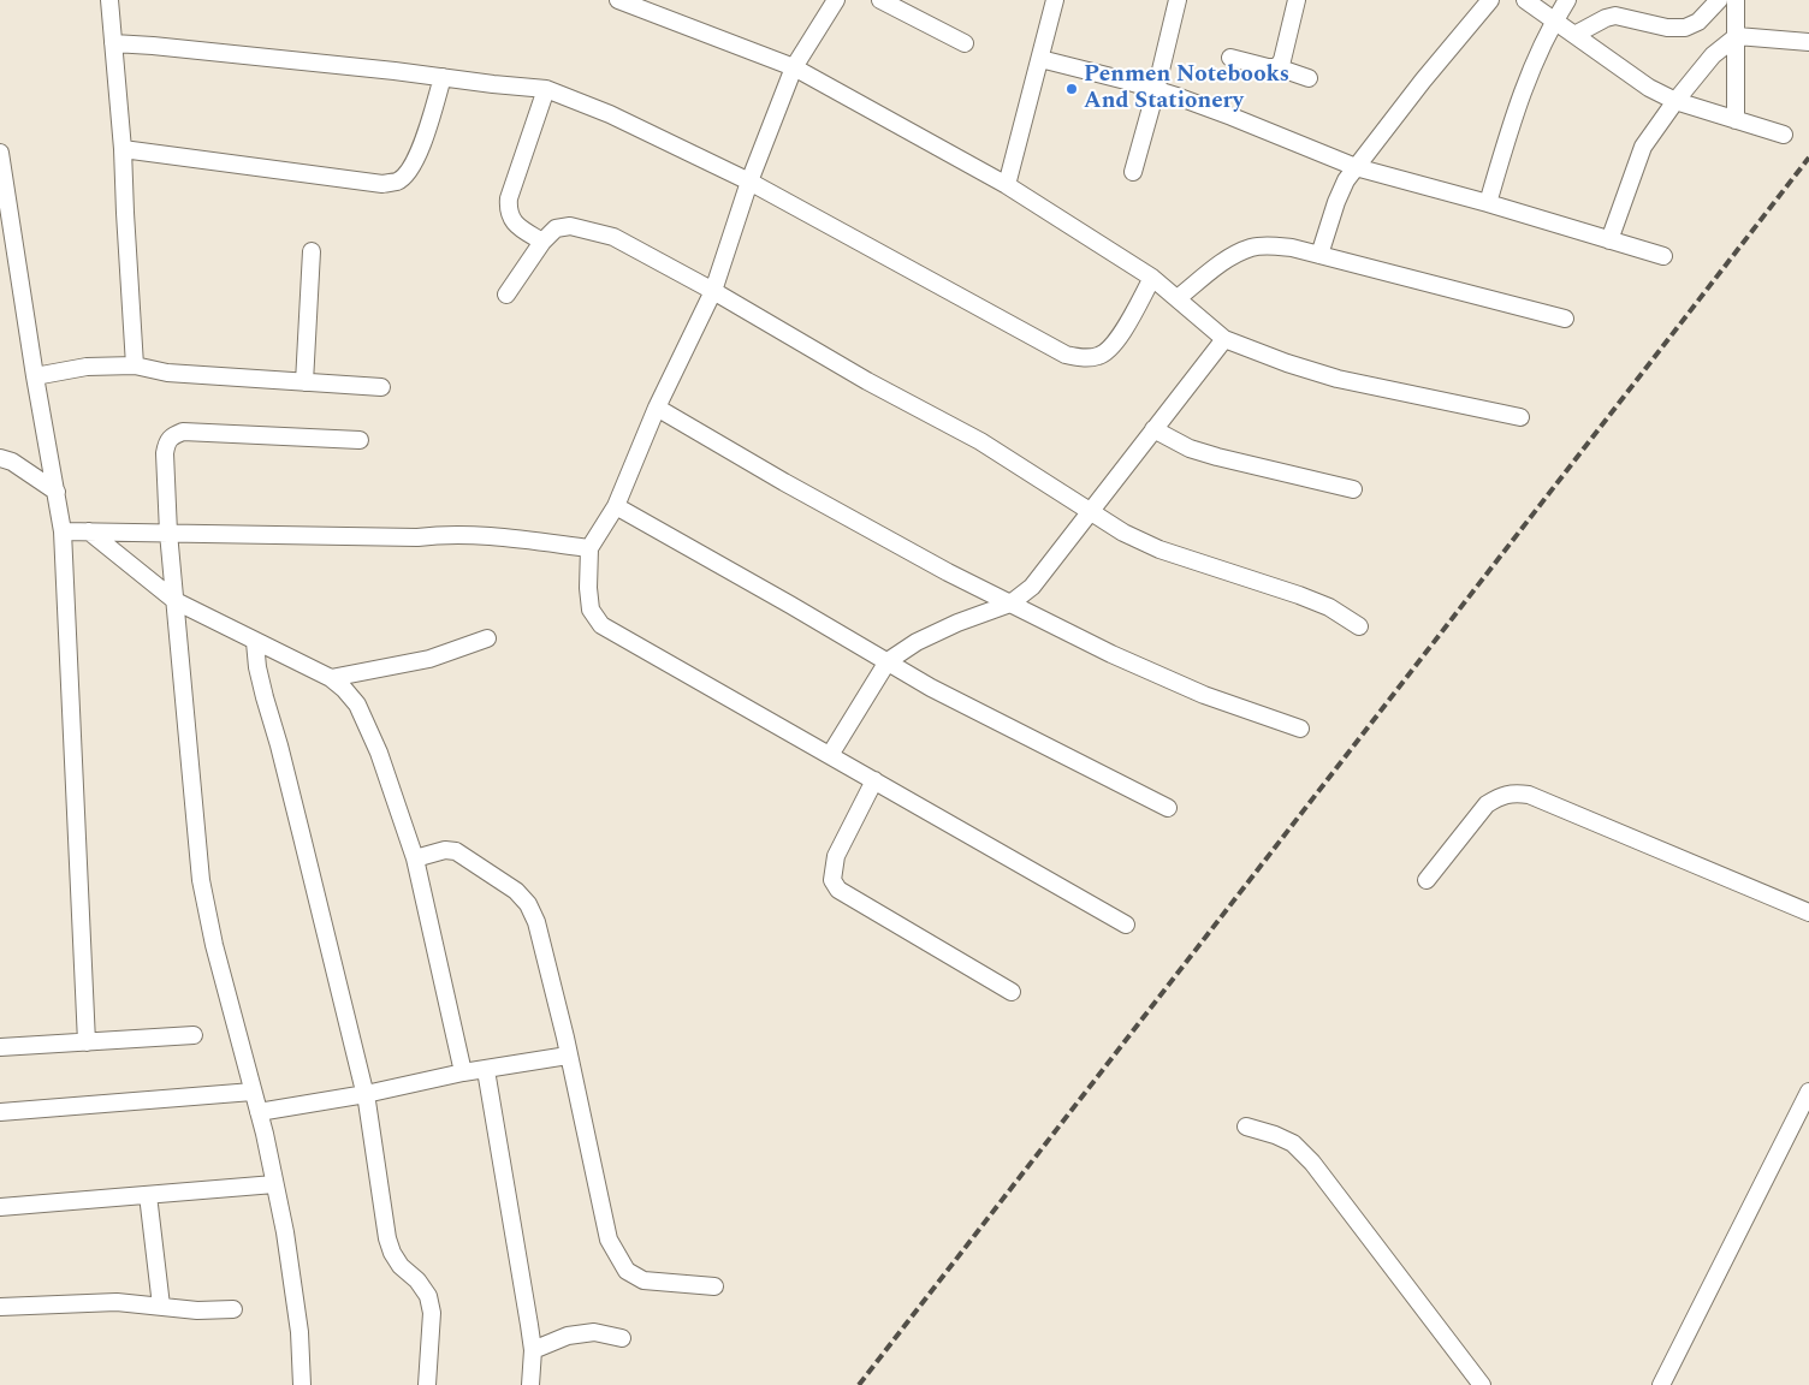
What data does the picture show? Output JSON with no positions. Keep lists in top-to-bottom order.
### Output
{
  "places": ["Penmen Notebooks And Stationery"]
}
